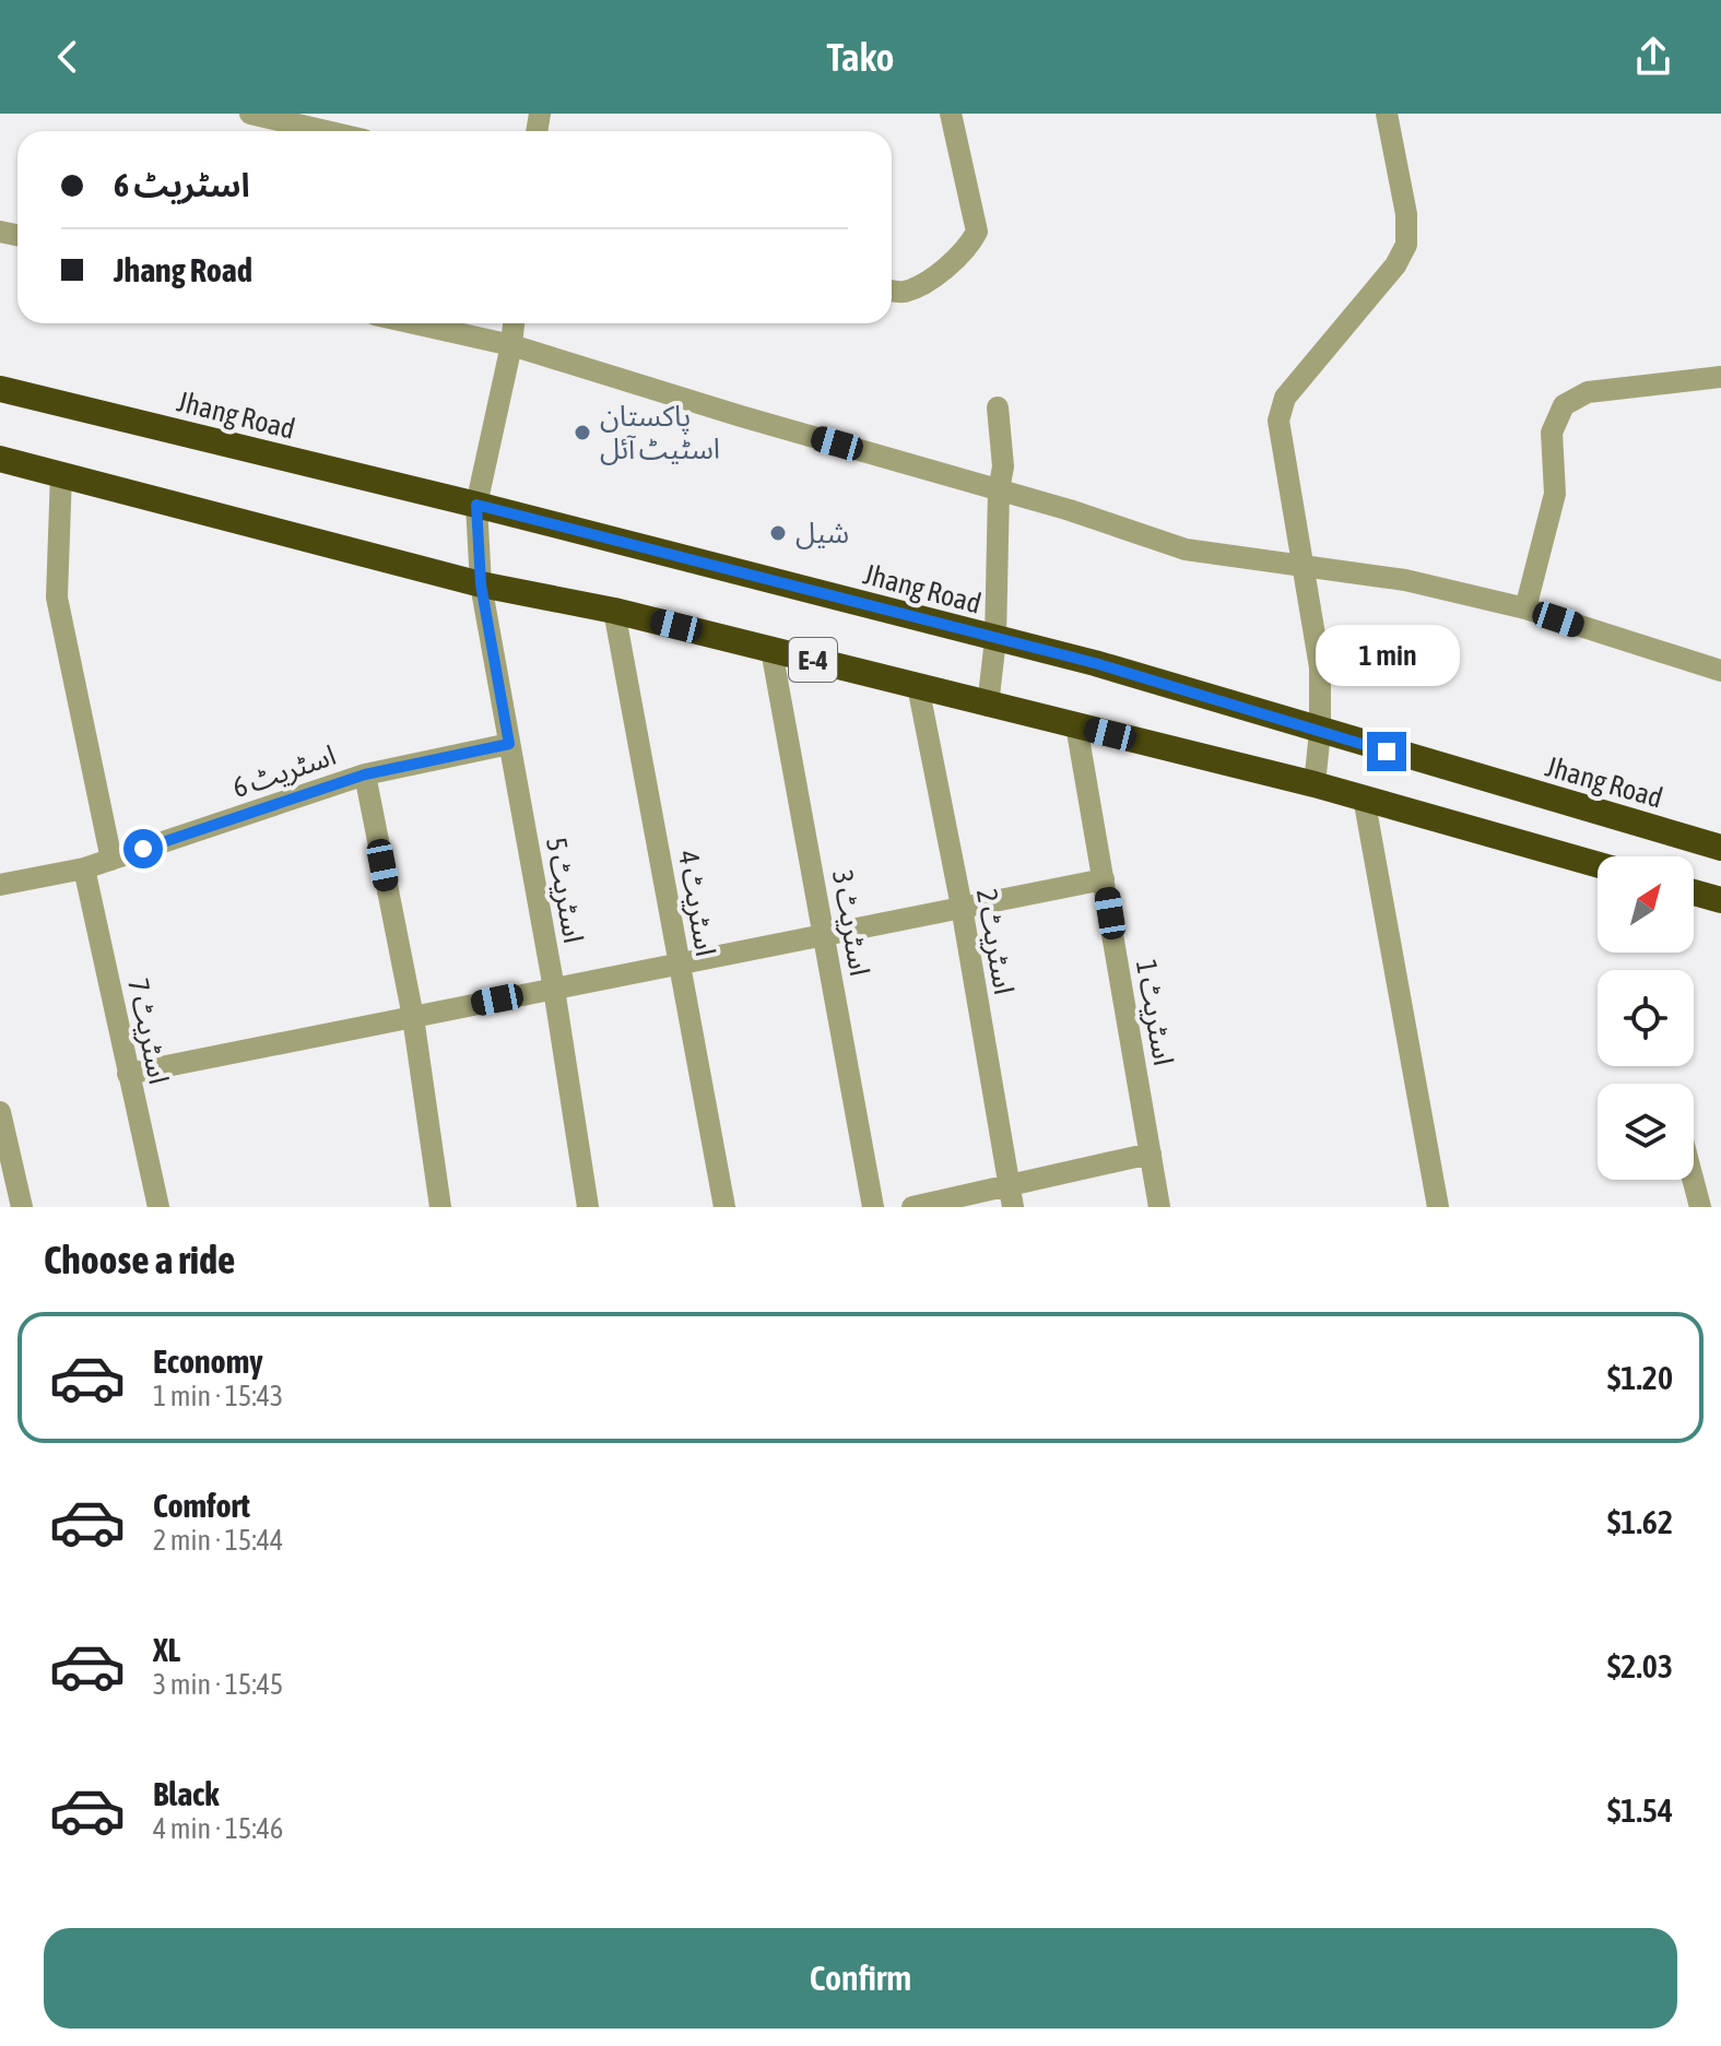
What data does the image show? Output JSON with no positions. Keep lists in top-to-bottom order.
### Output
{
  "streets": {
    "highway": ["Jhang Road", "E-4"],
    "street": [
      "اسٹریٹ 6",
      "اسٹریٹ 5",
      "اسٹریٹ 4",
      "اسٹریٹ 3",
      "اسٹریٹ 2",
      "اسٹریٹ 1",
      "اسٹریٹ 7"
    ]
  },
  "crossings": [
    ["Jhang Road", "اسٹریٹ 5"],
    ["E-4", "اسٹریٹ 5"],
    ["E-4", "اسٹریٹ 4"],
    ["E-4", "اسٹریٹ 3"],
    ["E-4", "اسٹریٹ 2"],
    ["E-4", "اسٹریٹ 1"],
    ["اسٹریٹ 6", "اسٹریٹ 7"]
  ],
  "places": ["پاکستان اسٹیٹ آئل", "شیل"],
  "north": "top right",
  "page": {
    "header": "Tako",
    "banner": ["اسٹریٹ 6", "Jhang Road"],
    "bubble": "1 min",
    "heading": "Choose a ride",
    "list": [
      {
        "name": "Economy",
        "note": "1 min · 15:43",
        "value": "$1.20"
      },
      {
        "name": "Comfort",
        "note": "2 min · 15:44",
        "value": "$1.62"
      },
      {
        "name": "XL",
        "note": "3 min · 15:45",
        "value": "$2.03"
      },
      {
        "name": "Black",
        "note": "4 min · 15:46",
        "value": "$1.54"
      }
    ],
    "buttons": "Confirm"
  }
}
